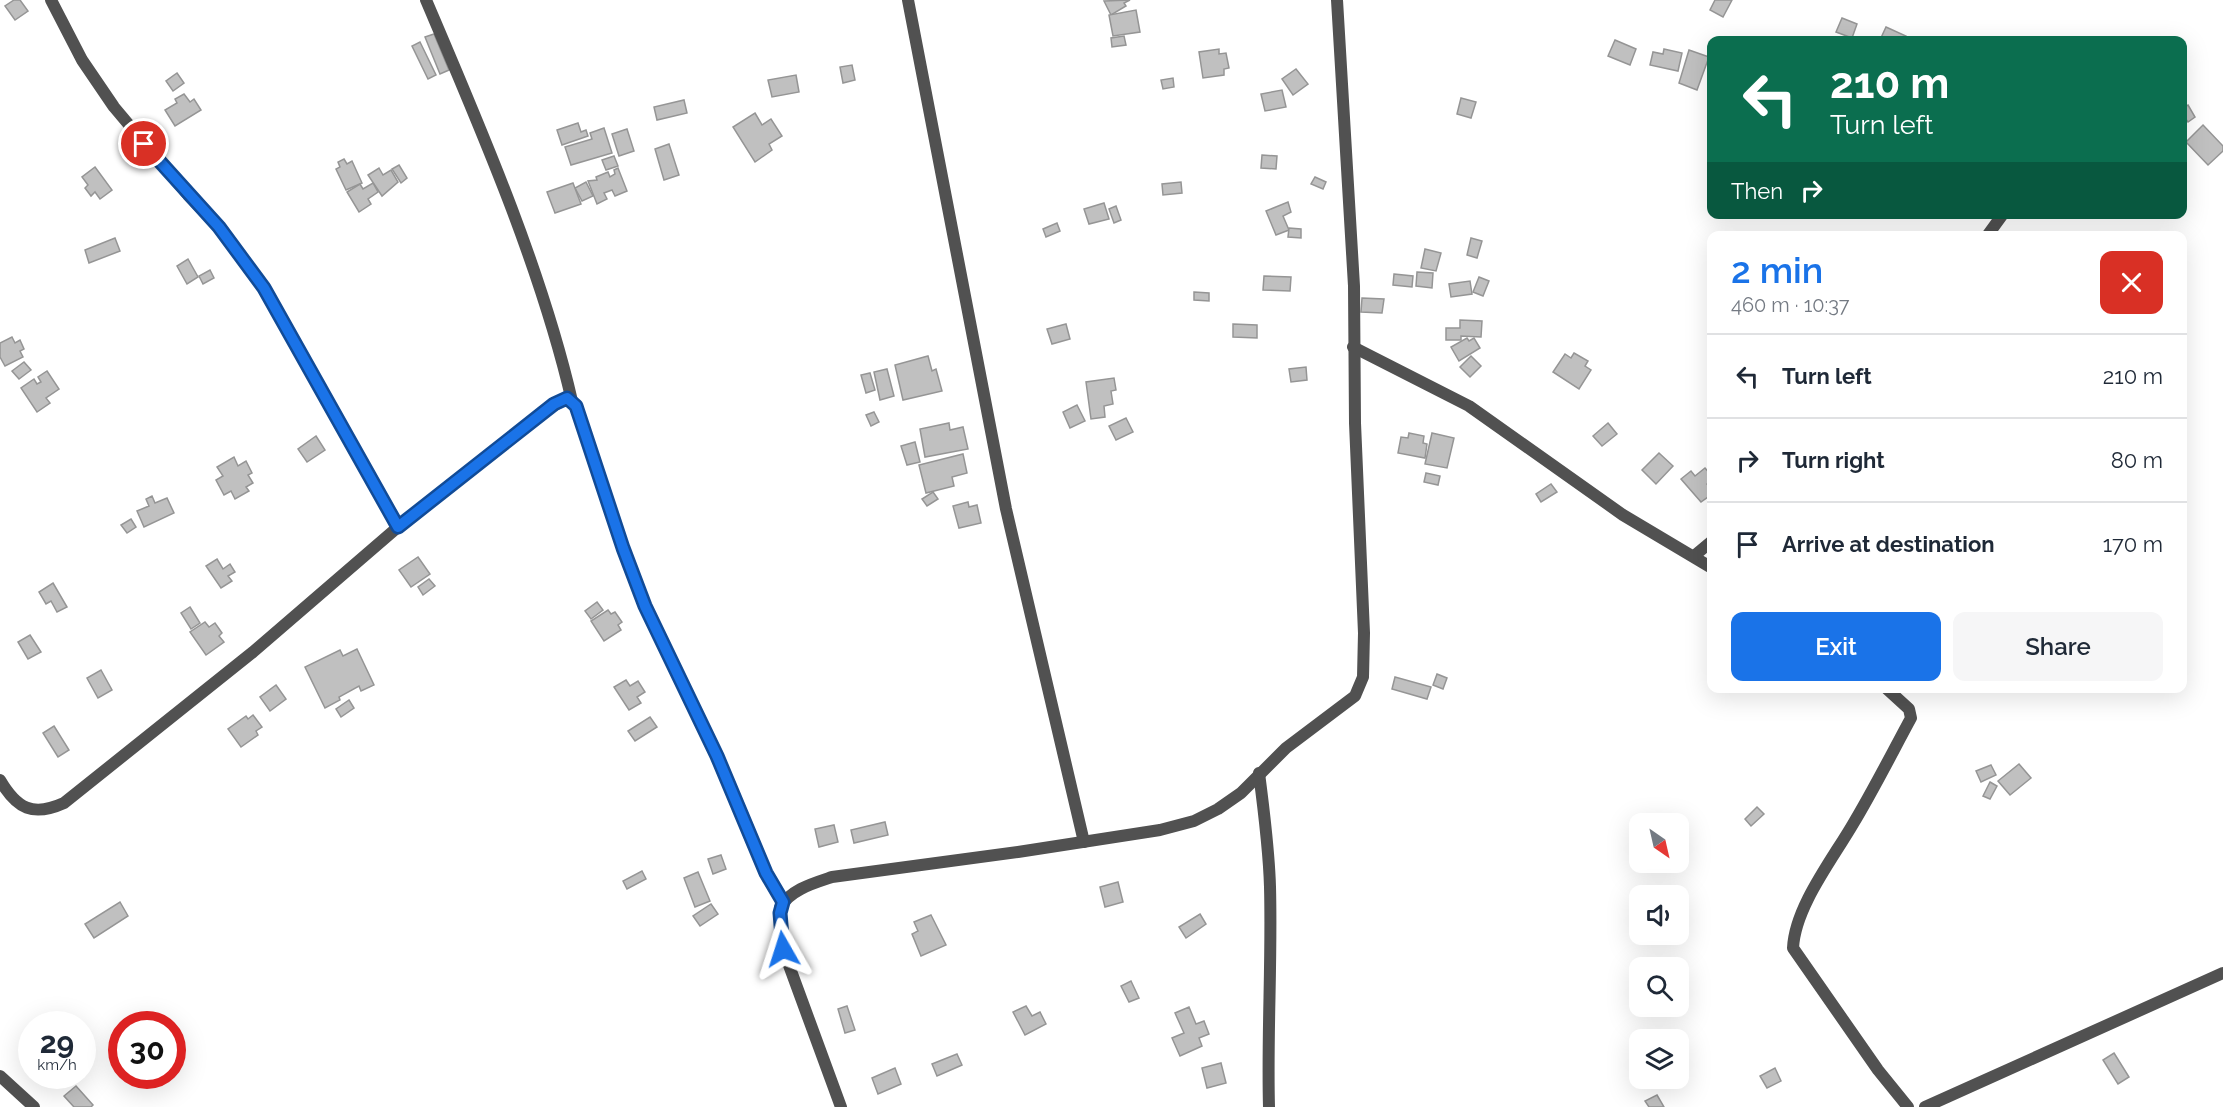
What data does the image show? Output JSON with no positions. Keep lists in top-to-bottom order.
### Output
{
  "north": "bottom right",
  "page": {
    "turn": ["210 m", "Turn left"],
    "then": "Then",
    "heading": ["2 min", "460 m · 10:37"],
    "list": [
      {
        "name": "Turn left",
        "value": "210 m"
      },
      {
        "name": "Turn right",
        "value": "80 m"
      },
      {
        "name": "Arrive at destination",
        "value": "170 m"
      }
    ],
    "buttons": ["Exit", "Share"],
    "speed": "29 km/h",
    "limit": "30"
  }
}
